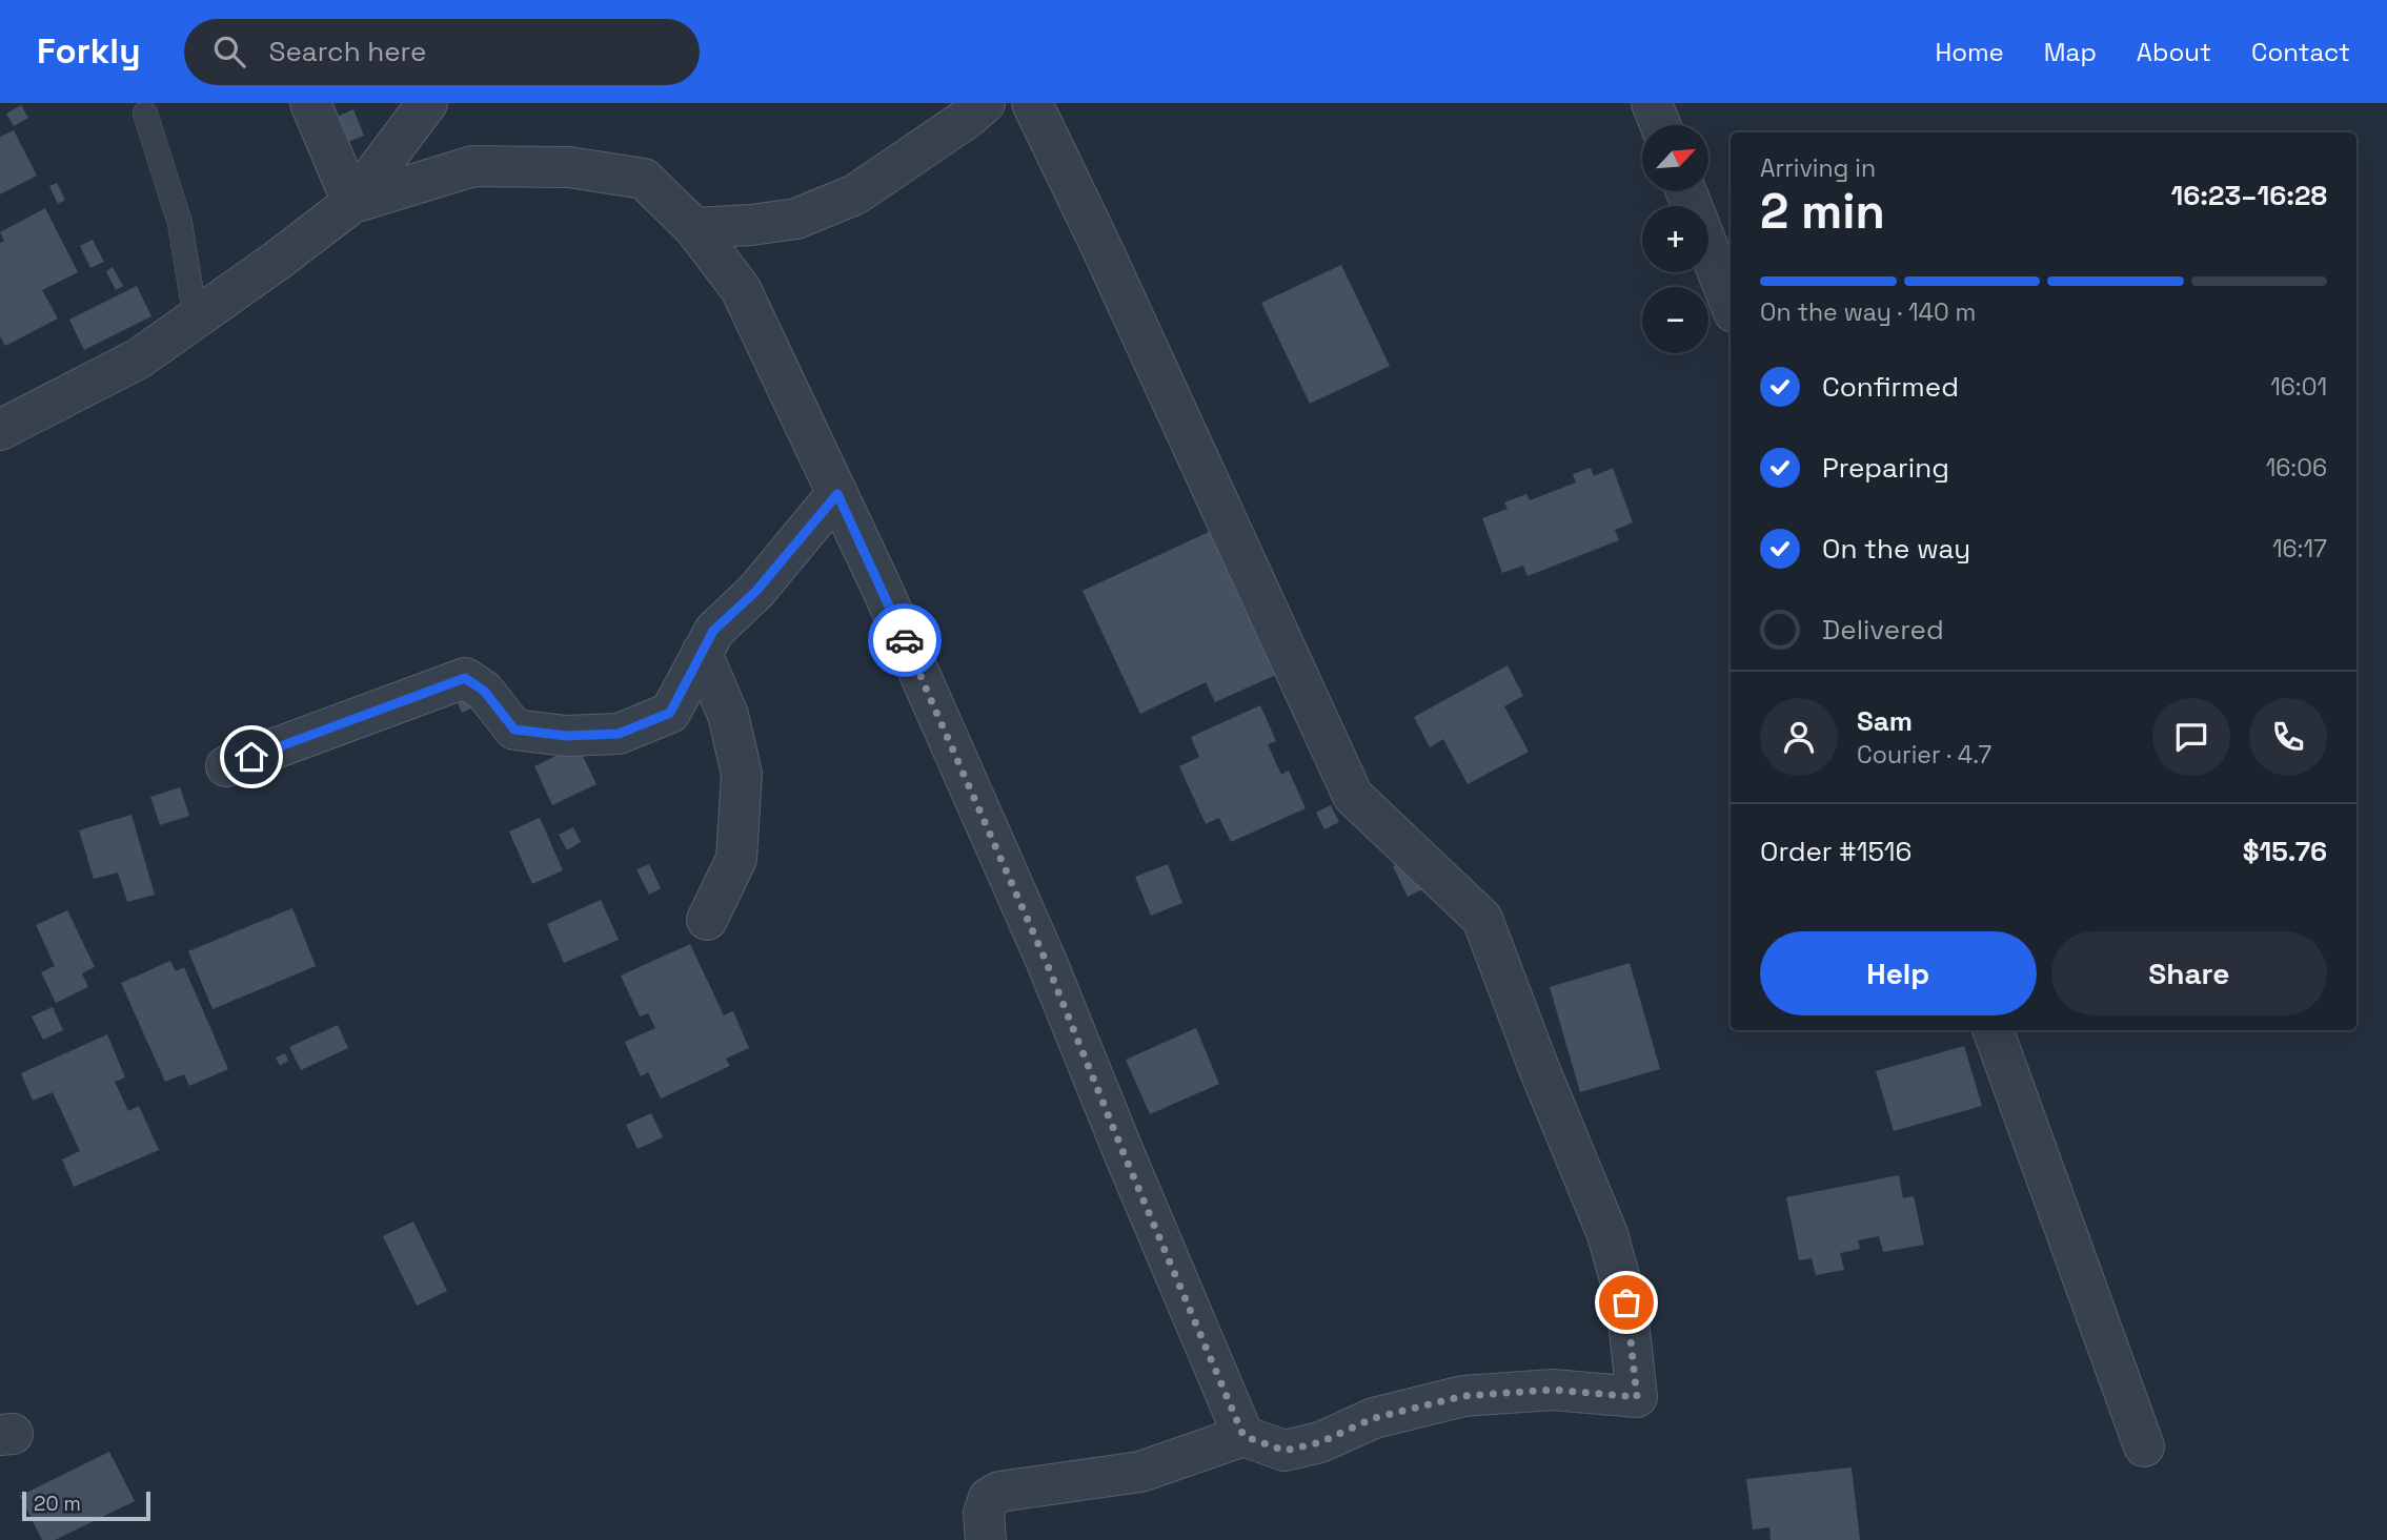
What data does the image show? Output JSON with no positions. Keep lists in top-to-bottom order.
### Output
{
  "scale_bar": "20 m",
  "north": "top right",
  "page": {
    "header": "Forkly",
    "search": "Search here",
    "nav": [
      "Home",
      "Map",
      "About",
      "Contact"
    ],
    "map_buttons": ["+", "−"],
    "heading": ["2 min", "Arriving in", "16:23–16:28"],
    "panel": [
      "Sam",
      "Courier · 4.7",
      "Order #1516",
      "$15.76"
    ],
    "bar": "On the way · 140 m",
    "list": [
      ["Confirmed", "16:01"],
      ["Preparing", "16:06"],
      ["On the way", "16:17"],
      "Delivered"
    ],
    "buttons": ["Help", "Share"],
    "scale": "20 m"
  }
}
